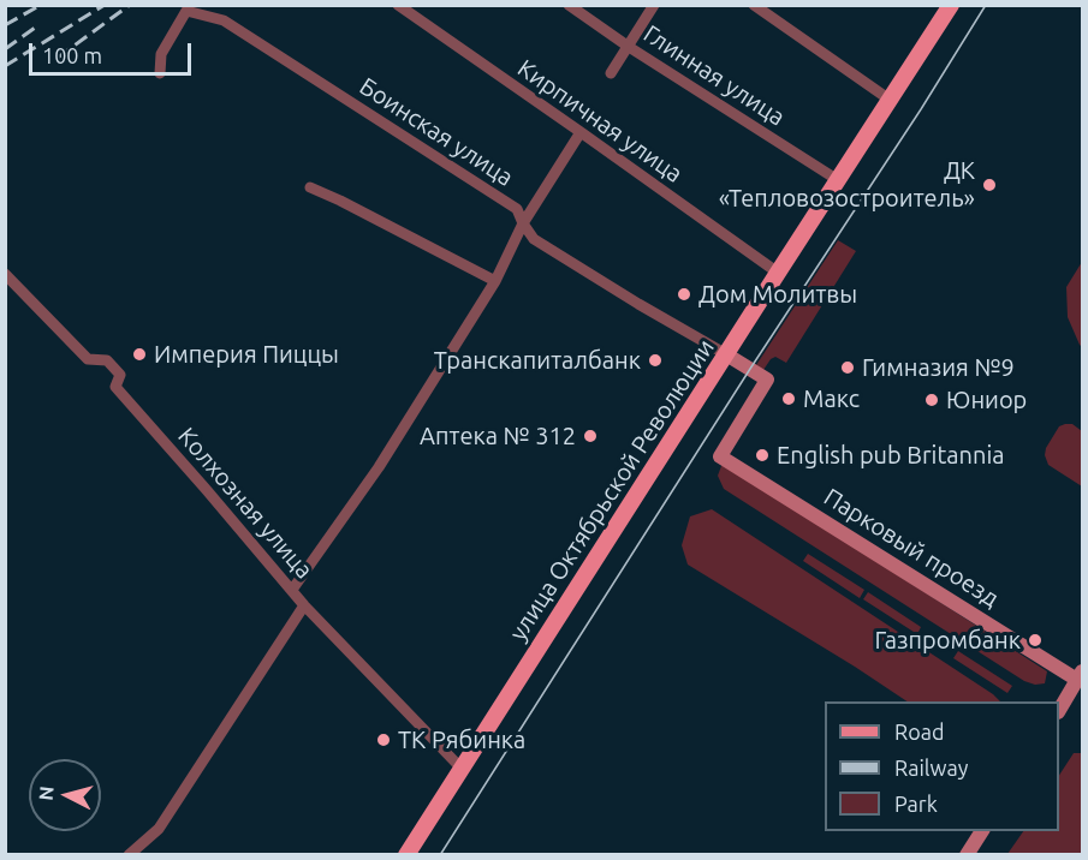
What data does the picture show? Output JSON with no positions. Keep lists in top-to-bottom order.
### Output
{
  "streets": {
    "main road": ["улица Октябрьской Революции"],
    "street": [
      "Глинная улица",
      "Кирпичная улица",
      "Боинская улица",
      "Колхозная улица",
      "Парковый проезд"
    ]
  },
  "crossings": [
    ["Глинная улица", "улица Октябрьской Революции"],
    ["Кирпичная улица", "улица Октябрьской Революции"],
    ["Боинская улица", "улица Октябрьской Революции"],
    ["Боинская улица", "Парковый проезд"],
    ["улица Октябрьской Революции", "Колхозная улица"],
    ["улица Октябрьской Революции", "Парковый проезд"]
  ],
  "places": [
    "ДК «Тепловозостроитель»",
    "Дом Молитвы",
    "Империя Пиццы",
    "Транскапиталбанк",
    "Гимназия №9",
    "Макс",
    "Юниор",
    "Аптека № 312",
    "English pub Britannia",
    "Газпромбанк",
    "ТК Рябинка"
  ],
  "legend": ["Road", "Railway", "Park"],
  "scale_bar": "100 m",
  "north": "left"
}
